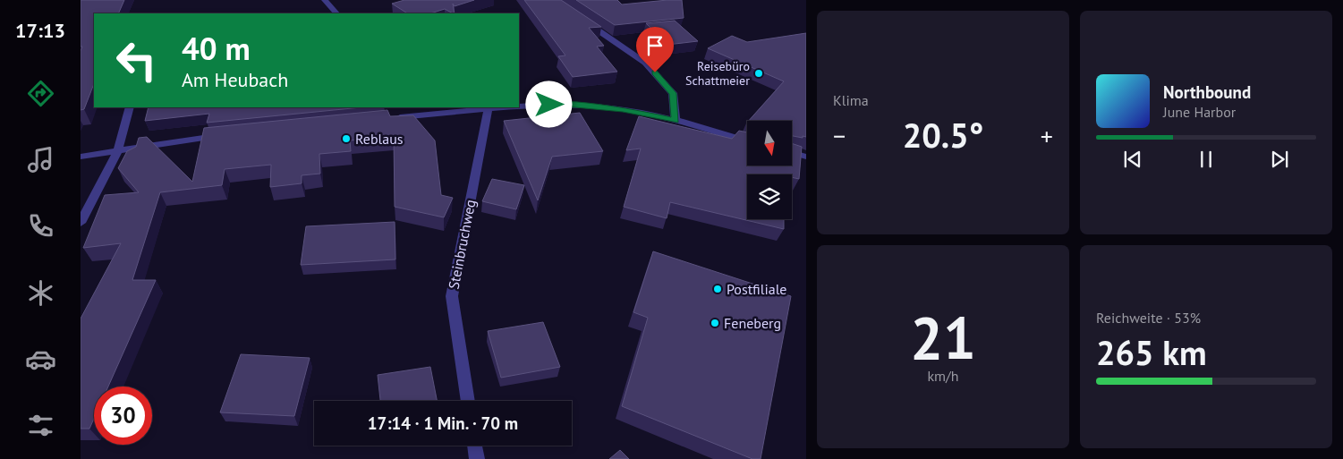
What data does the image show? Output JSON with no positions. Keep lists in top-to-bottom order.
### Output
{
  "streets": {
    "street": ["Steinbruchweg"]
  },
  "places": [
    "Reisebüro Schattmeier",
    "Reblaus",
    "Postfiliale",
    "Feneberg"
  ],
  "north": "bottom",
  "page": {
    "tabs": "17:13",
    "tile": [
      "Klima",
      ["21", "km/h"],
      ["Reichweite · 53%", "265 km"]
    ],
    "turn": ["40 m", "Am Heubach"],
    "song": ["Northbound", "June Harbor"],
    "heat": ["−", "20.5°", "+"],
    "limit": "30",
    "trip": "17:14 · 1 Min. · 70 m"
  }
}
